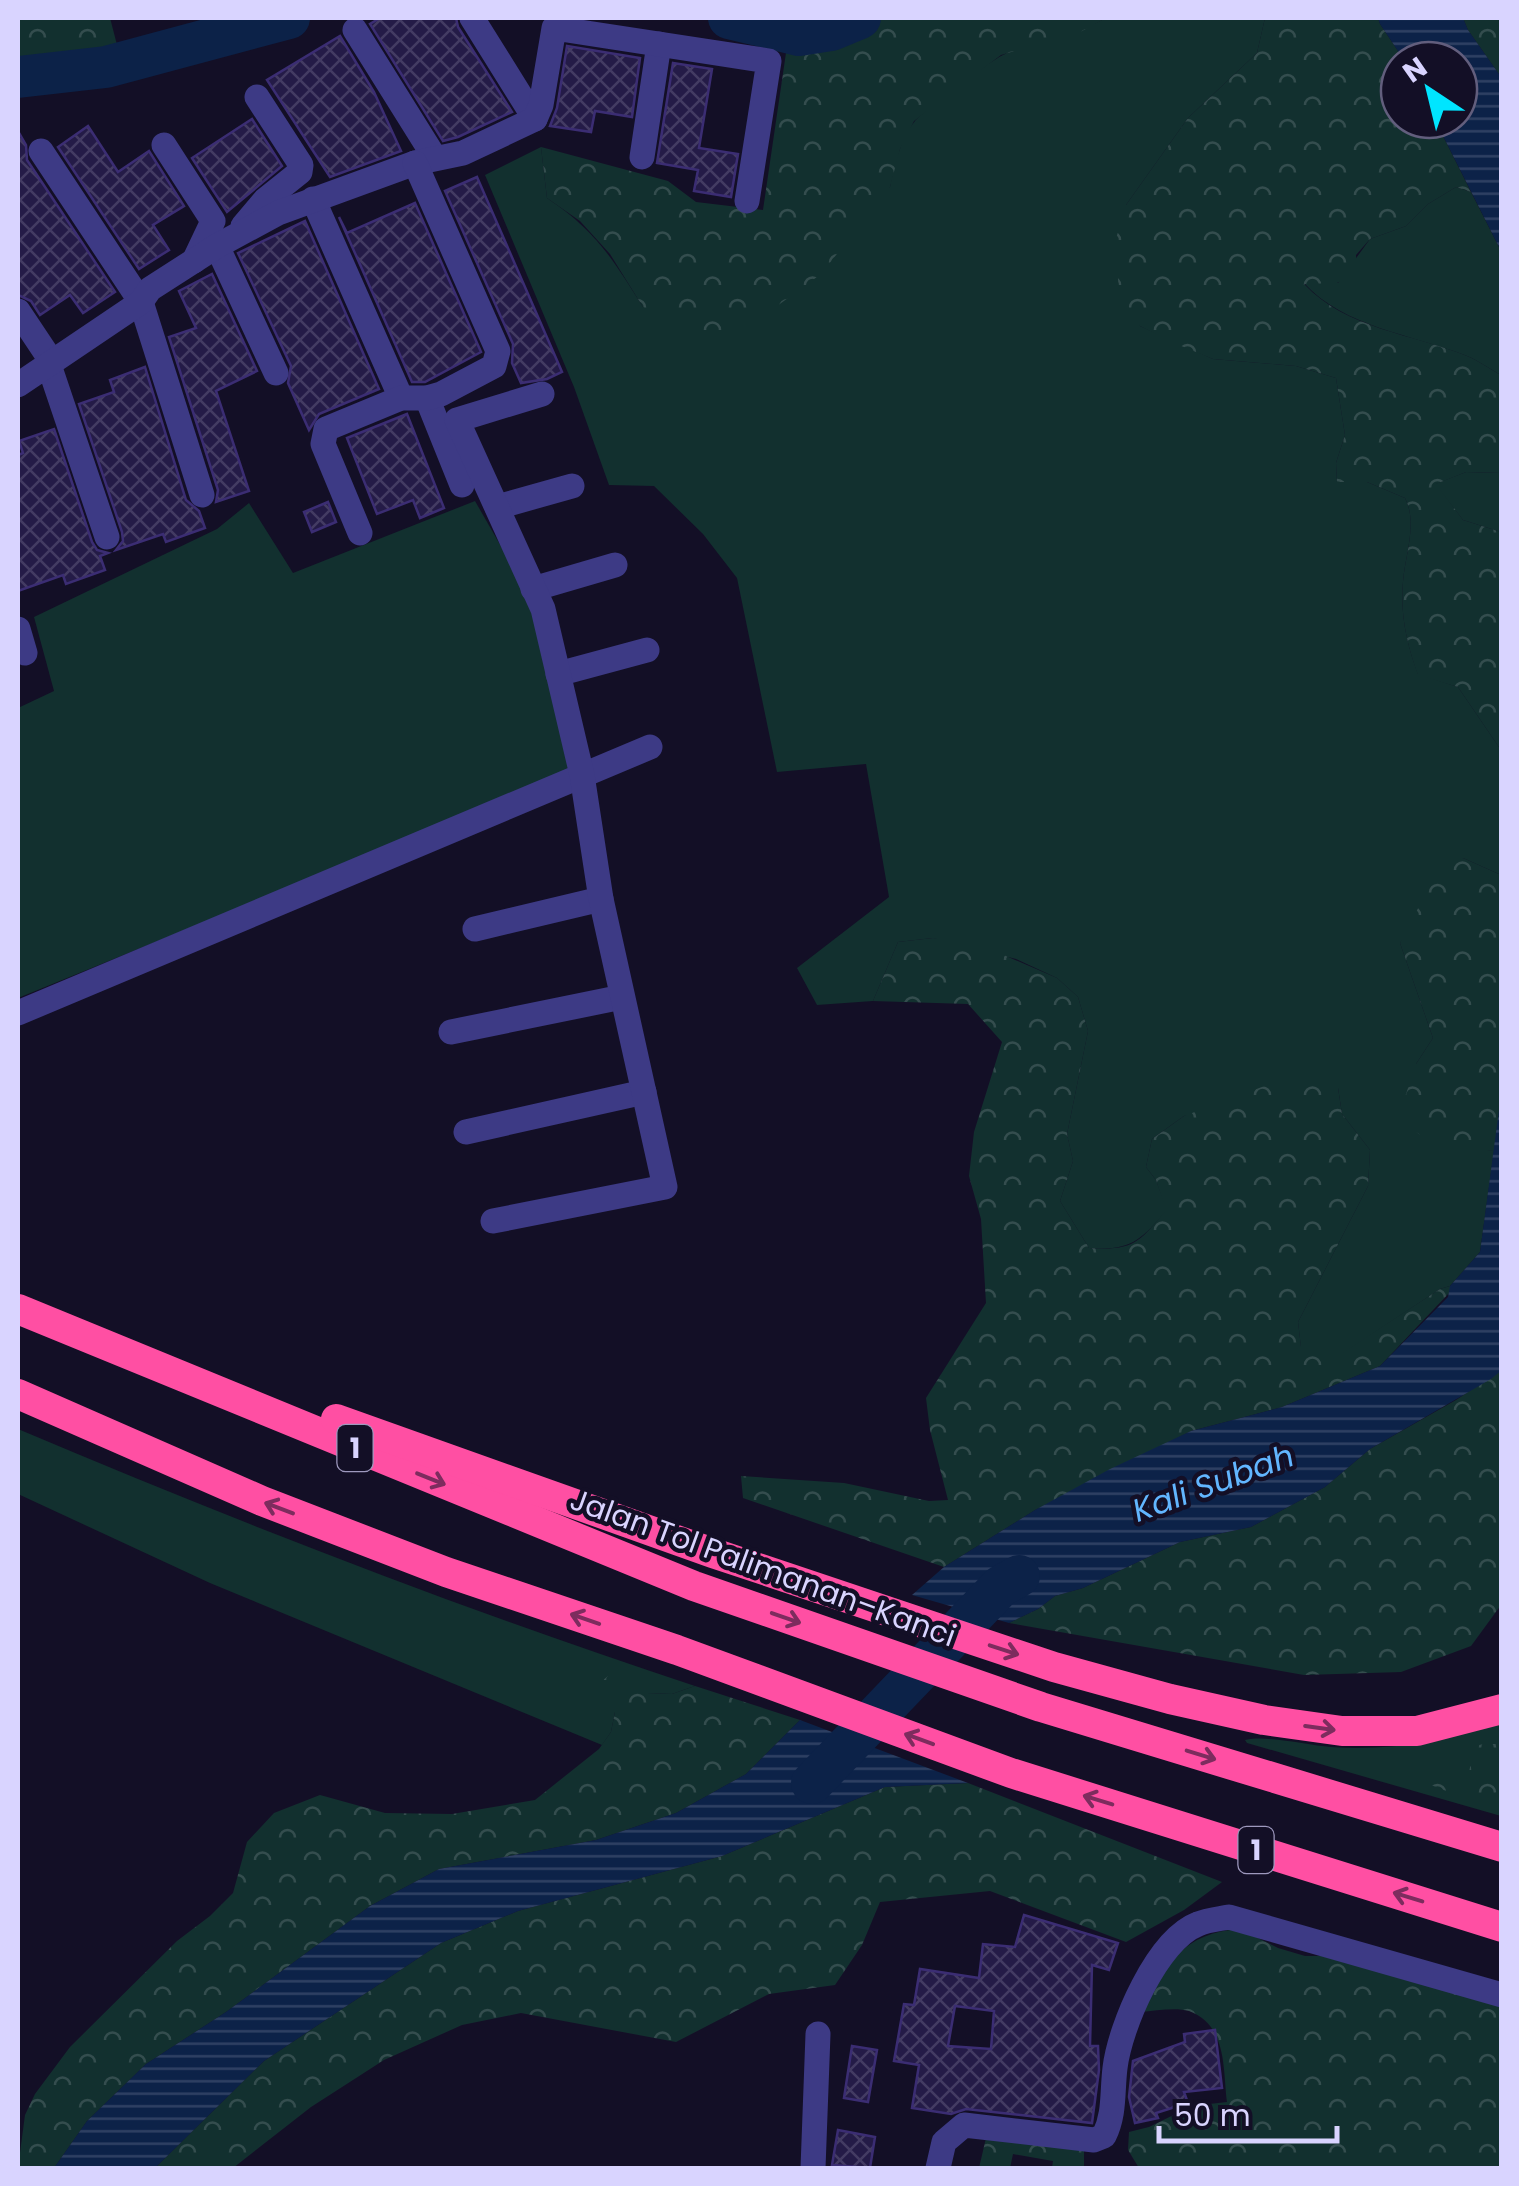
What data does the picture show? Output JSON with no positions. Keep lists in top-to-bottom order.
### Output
{
  "streets": {
    "highway": ["1", "Jalan Tol Palimanan–Kanci"]
  },
  "water": ["Kali Subah"],
  "scale_bar": "50 m",
  "north": "top left"
}
